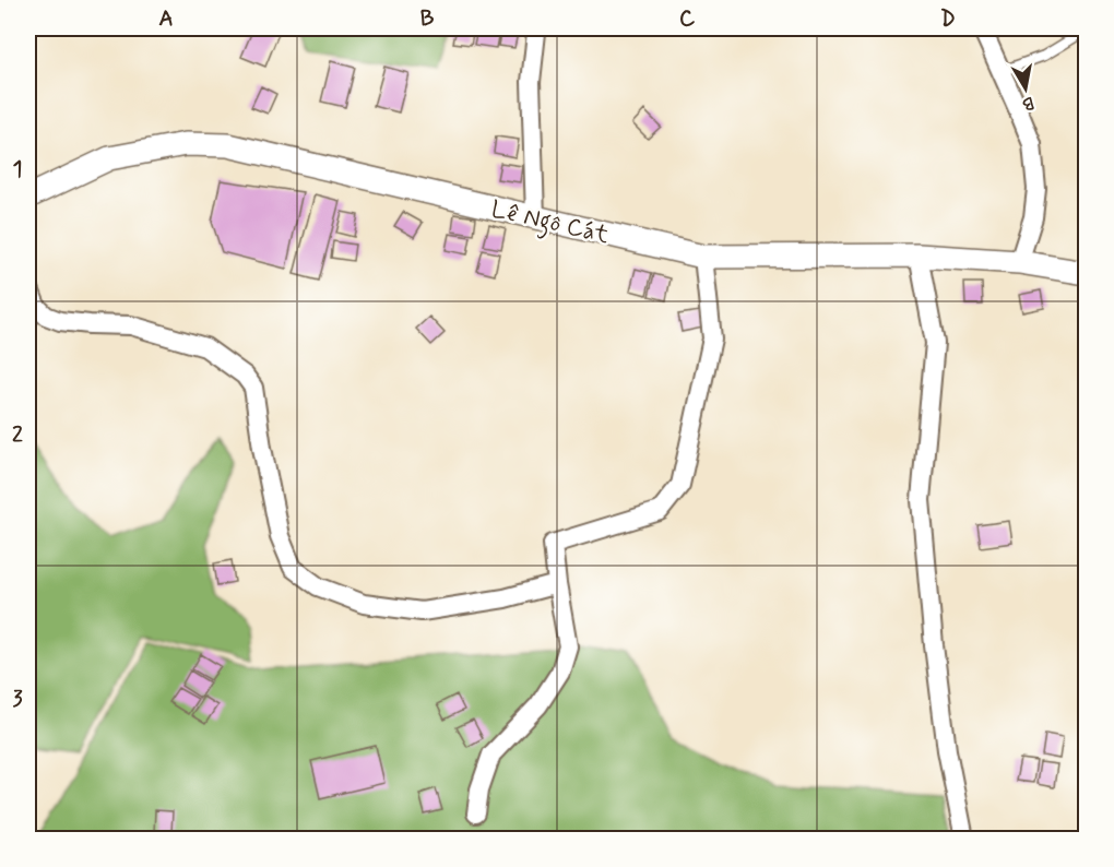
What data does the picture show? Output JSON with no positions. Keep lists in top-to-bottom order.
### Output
{
  "streets": {
    "street": ["Lê Ngô Cát"]
  },
  "north": "bottom",
  "grid": {
    "columns": [
      "A",
      "B",
      "C",
      "D"
    ],
    "rows": ["1", "2", "3"]
  }
}
